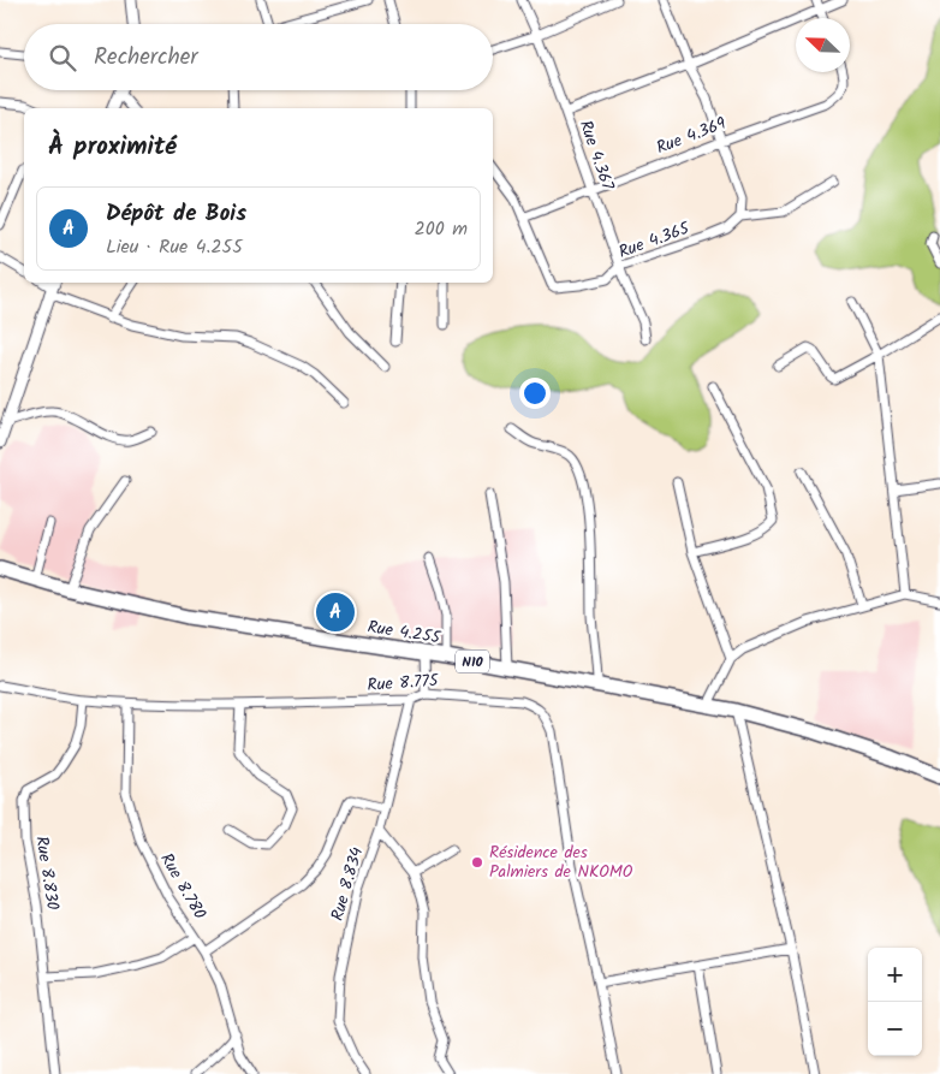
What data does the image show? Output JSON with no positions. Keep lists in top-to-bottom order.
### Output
{
  "streets": {
    "highway": ["Rue 4.255", "N10"],
    "street": [
      "Rue 4.369",
      "Rue 4.367",
      "Rue 4.365",
      "Rue 8.775",
      "Rue 8.830",
      "Rue 8.834",
      "Rue 8.780"
    ]
  },
  "crossings": [
    ["Rue 4.369", "Rue 4.367"],
    ["Rue 4.369", "Rue 4.365"],
    ["Rue 4.367", "Rue 4.365"],
    ["Rue 8.775", "Rue 8.830"],
    ["Rue 8.775", "Rue 8.834"],
    ["Rue 8.775", "Rue 8.780"]
  ],
  "places": ["Résidence des Palmiers de NKOMO"],
  "north": "top left",
  "page": {
    "search": "Rechercher",
    "heading": "À proximité",
    "list": [
      {
        "mark": "A",
        "name": "Dépôt de Bois",
        "note": "Lieu · Rue 4.255",
        "value": "200 m"
      }
    ],
    "pins": "A",
    "map_buttons": ["+", "−"]
  }
}
